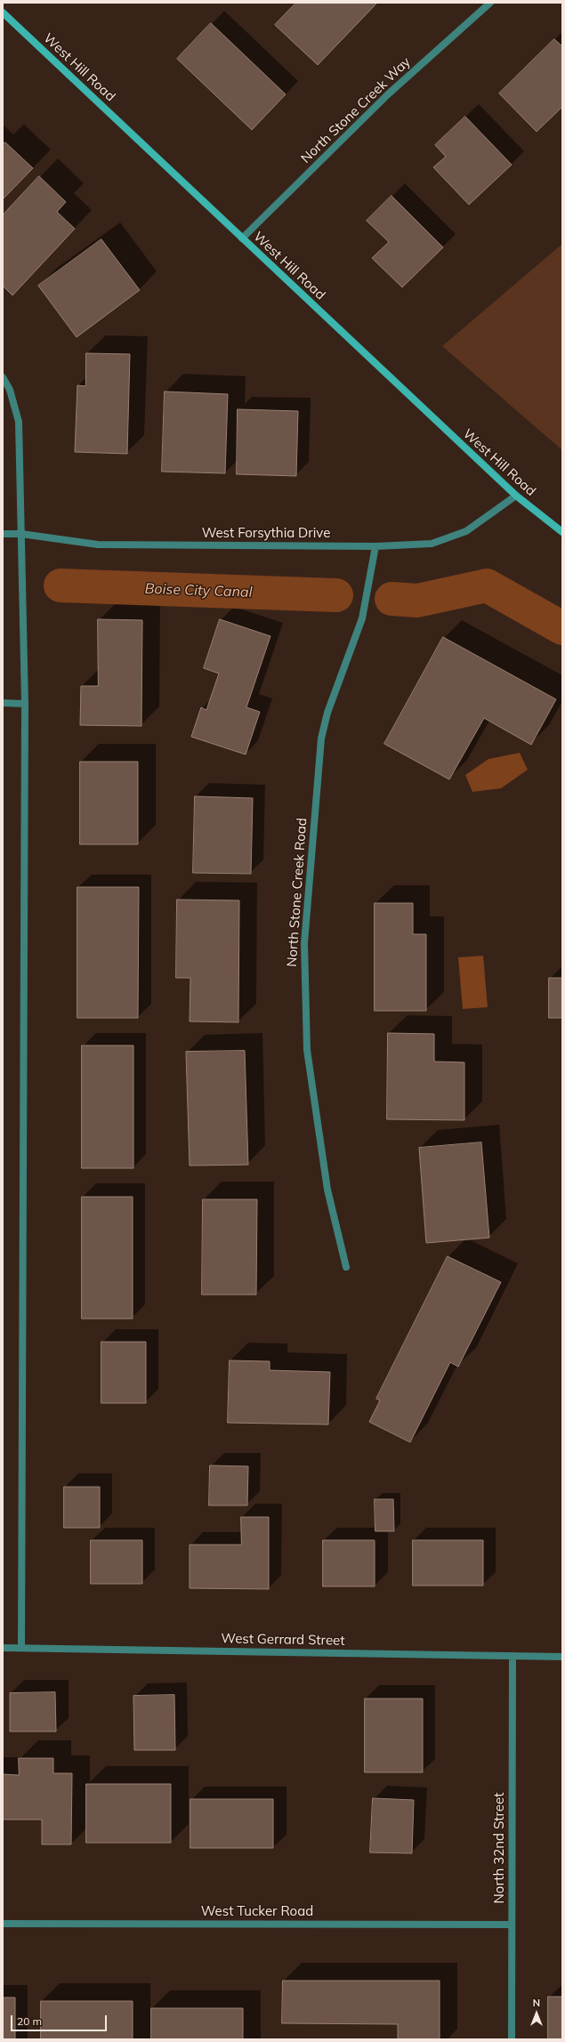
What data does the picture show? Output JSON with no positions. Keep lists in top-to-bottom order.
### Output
{
  "streets": {
    "street": [
      "West Hill Road",
      "North Stone Creek Way",
      "West Forsythia Drive",
      "North Stone Creek Road",
      "West Gerrard Street",
      "North 32nd Street",
      "West Tucker Road"
    ]
  },
  "crossings": [
    ["West Hill Road", "North Stone Creek Way"],
    ["West Hill Road", "West Forsythia Drive"],
    ["West Forsythia Drive", "North Stone Creek Road"],
    ["West Gerrard Street", "North 32nd Street"],
    ["North 32nd Street", "West Tucker Road"]
  ],
  "water": ["Boise City Canal"],
  "scale_bar": "20 m",
  "north": "top"
}
